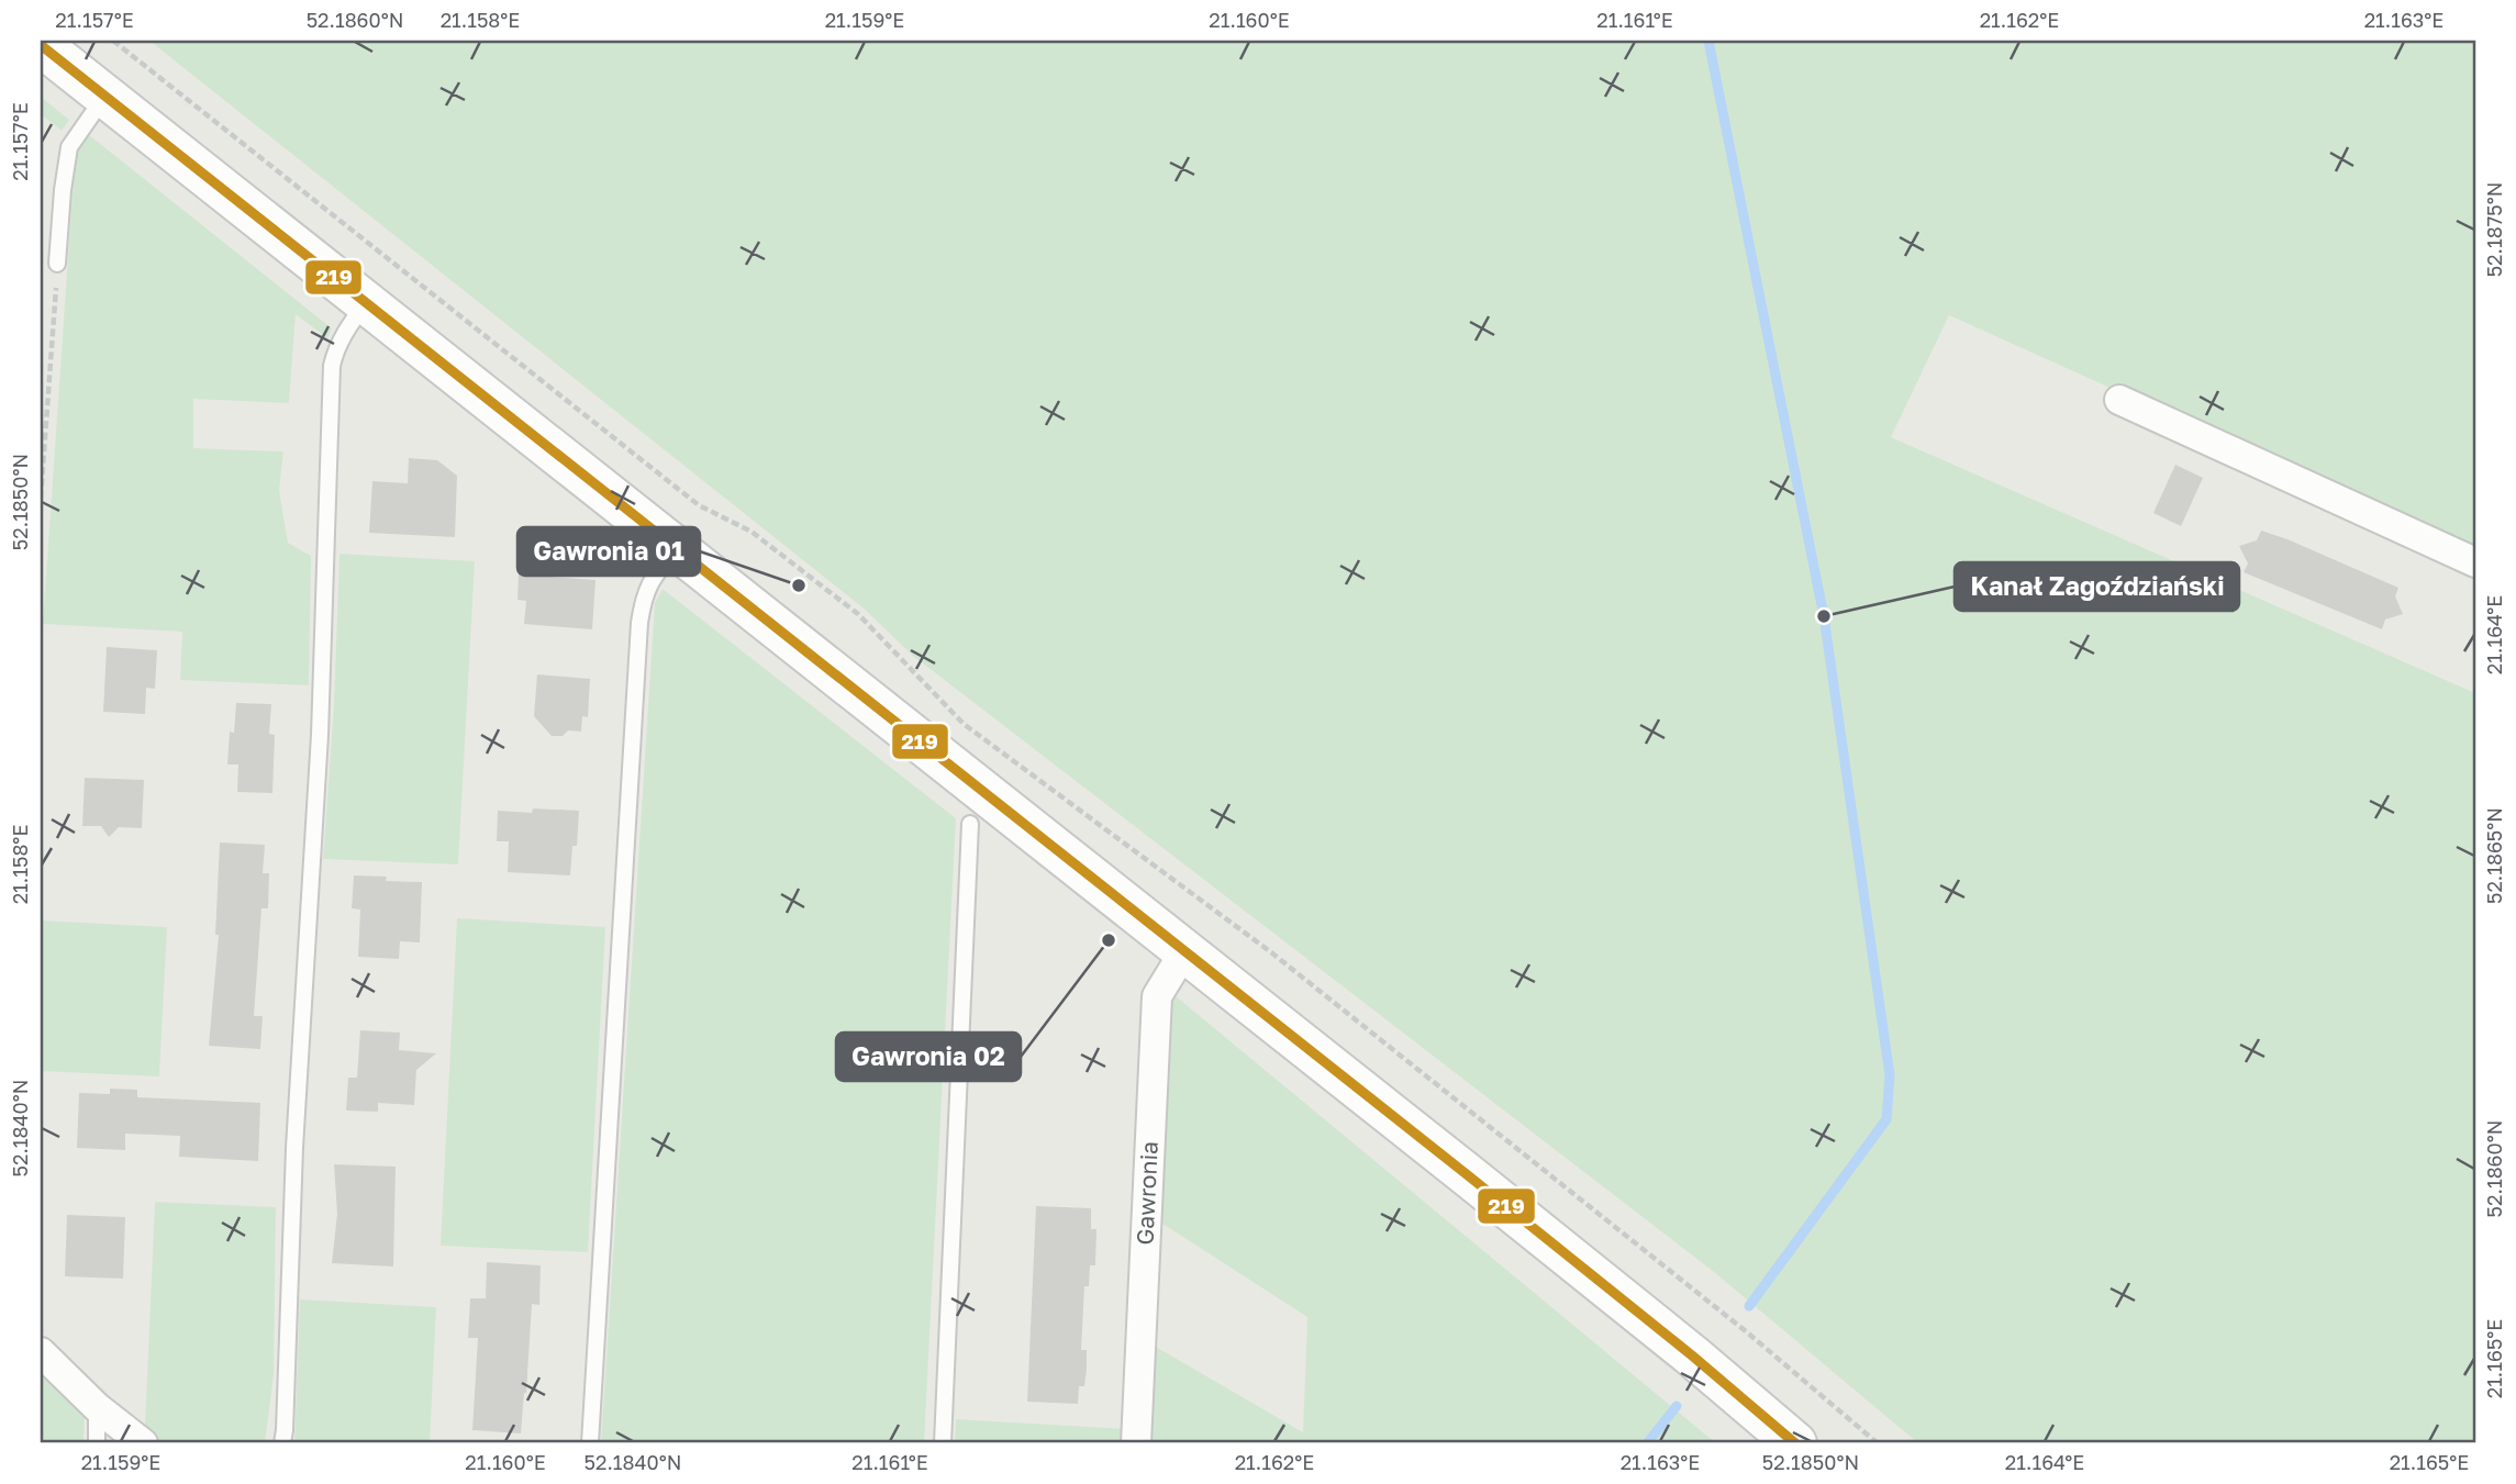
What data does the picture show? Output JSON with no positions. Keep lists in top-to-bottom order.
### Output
{
  "streets": {
    "street": ["Gawronia"]
  },
  "places": ["Gawronia 01", "Kanał Zagoździański", "Gawronia 02"],
  "lines": ["transit line 219"],
  "coordinates": [
    "21.157°E",
    "52.1860°N",
    "21.158°E",
    "21.159°E",
    "21.160°E",
    "21.161°E",
    "21.162°E",
    "21.163°E",
    "52.1875°N",
    "52.1850°N",
    "21.164°E",
    "52.1865°N",
    "52.1840°N",
    "21.165°E"
  ]
}
